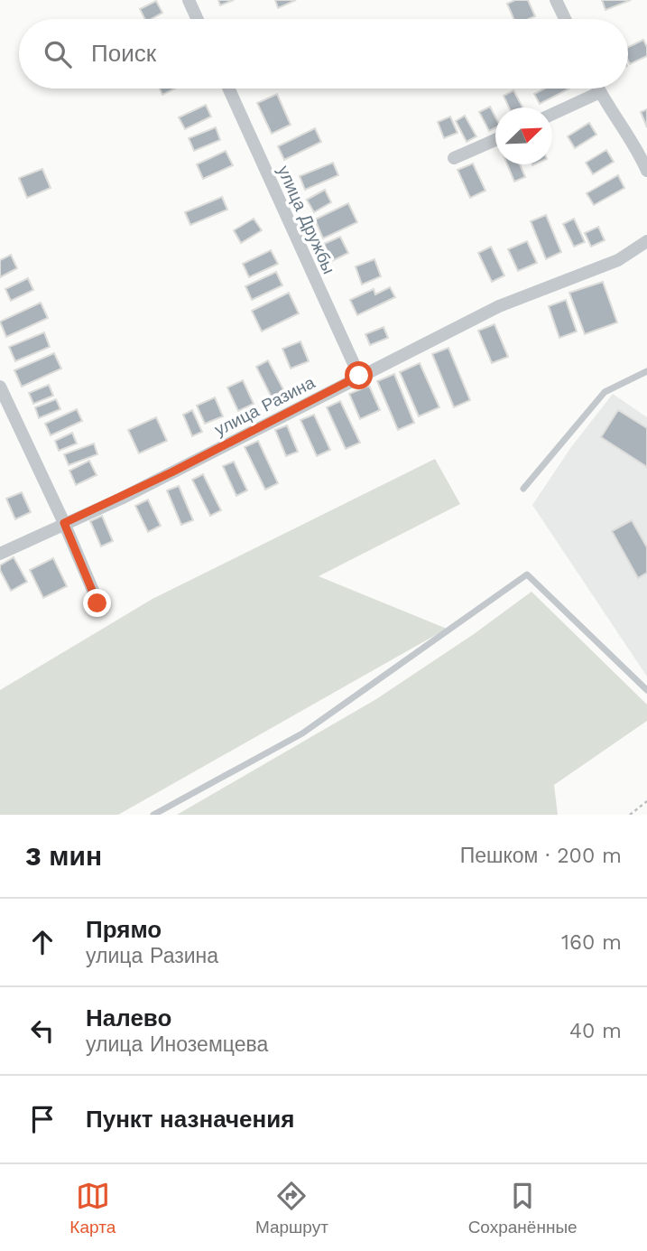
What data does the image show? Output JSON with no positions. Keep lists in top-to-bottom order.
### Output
{
  "streets": {
    "street": ["улица Дружбы", "улица Разина"]
  },
  "crossings": [
    ["улица Дружбы", "улица Разина"]
  ],
  "north": "top right",
  "page": {
    "search": "Поиск",
    "heading": ["3 мин", "Пешком · 200 m"],
    "list": [
      ["Прямо", "улица Разина", "160 m"],
      ["Налево", "улица Иноземцева", "40 m"],
      "Пункт назначения"
    ],
    "nav": ["Карта", "Маршрут", "Сохранённые"]
  }
}
